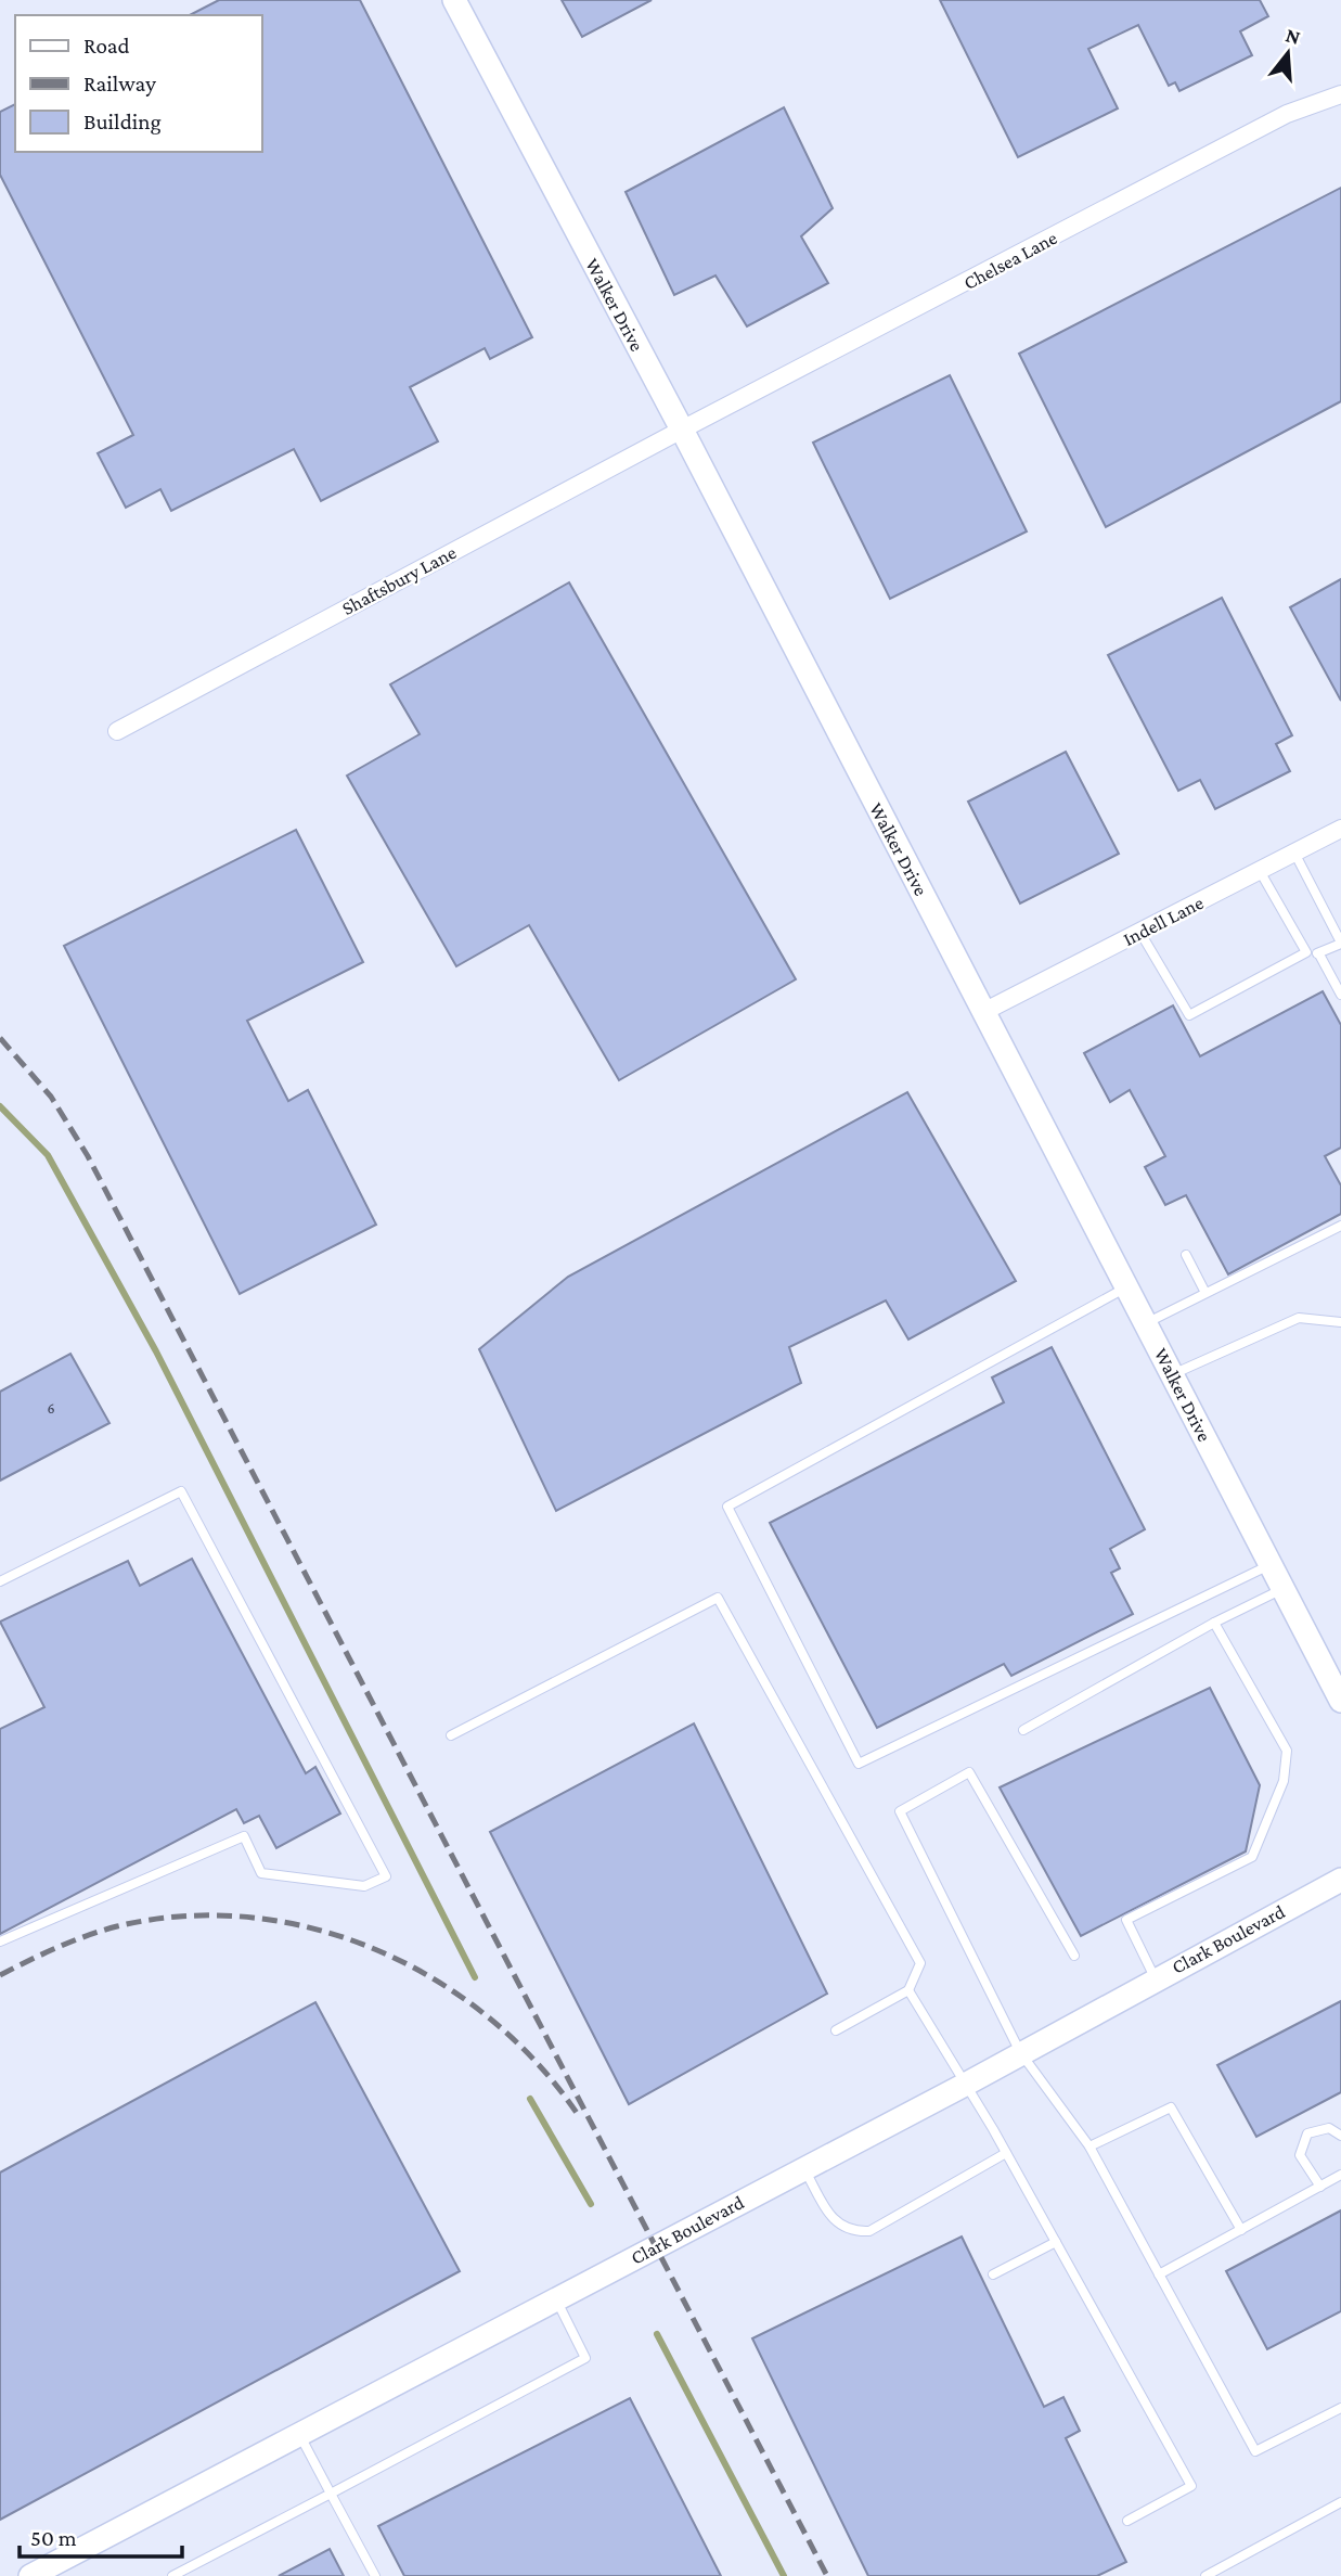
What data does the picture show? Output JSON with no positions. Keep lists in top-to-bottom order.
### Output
{
  "streets": {
    "street": [
      "Chelsea Lane",
      "Walker Drive",
      "Shaftsbury Lane",
      "Indell Lane",
      "Clark Boulevard"
    ]
  },
  "crossings": [
    ["Chelsea Lane", "Walker Drive"],
    ["Chelsea Lane", "Shaftsbury Lane"],
    ["Walker Drive", "Shaftsbury Lane"],
    ["Walker Drive", "Indell Lane"]
  ],
  "house_numbers": ["6"],
  "legend": ["Road", "Railway", "Building"],
  "scale_bar": "50 m",
  "north": "top"
}
